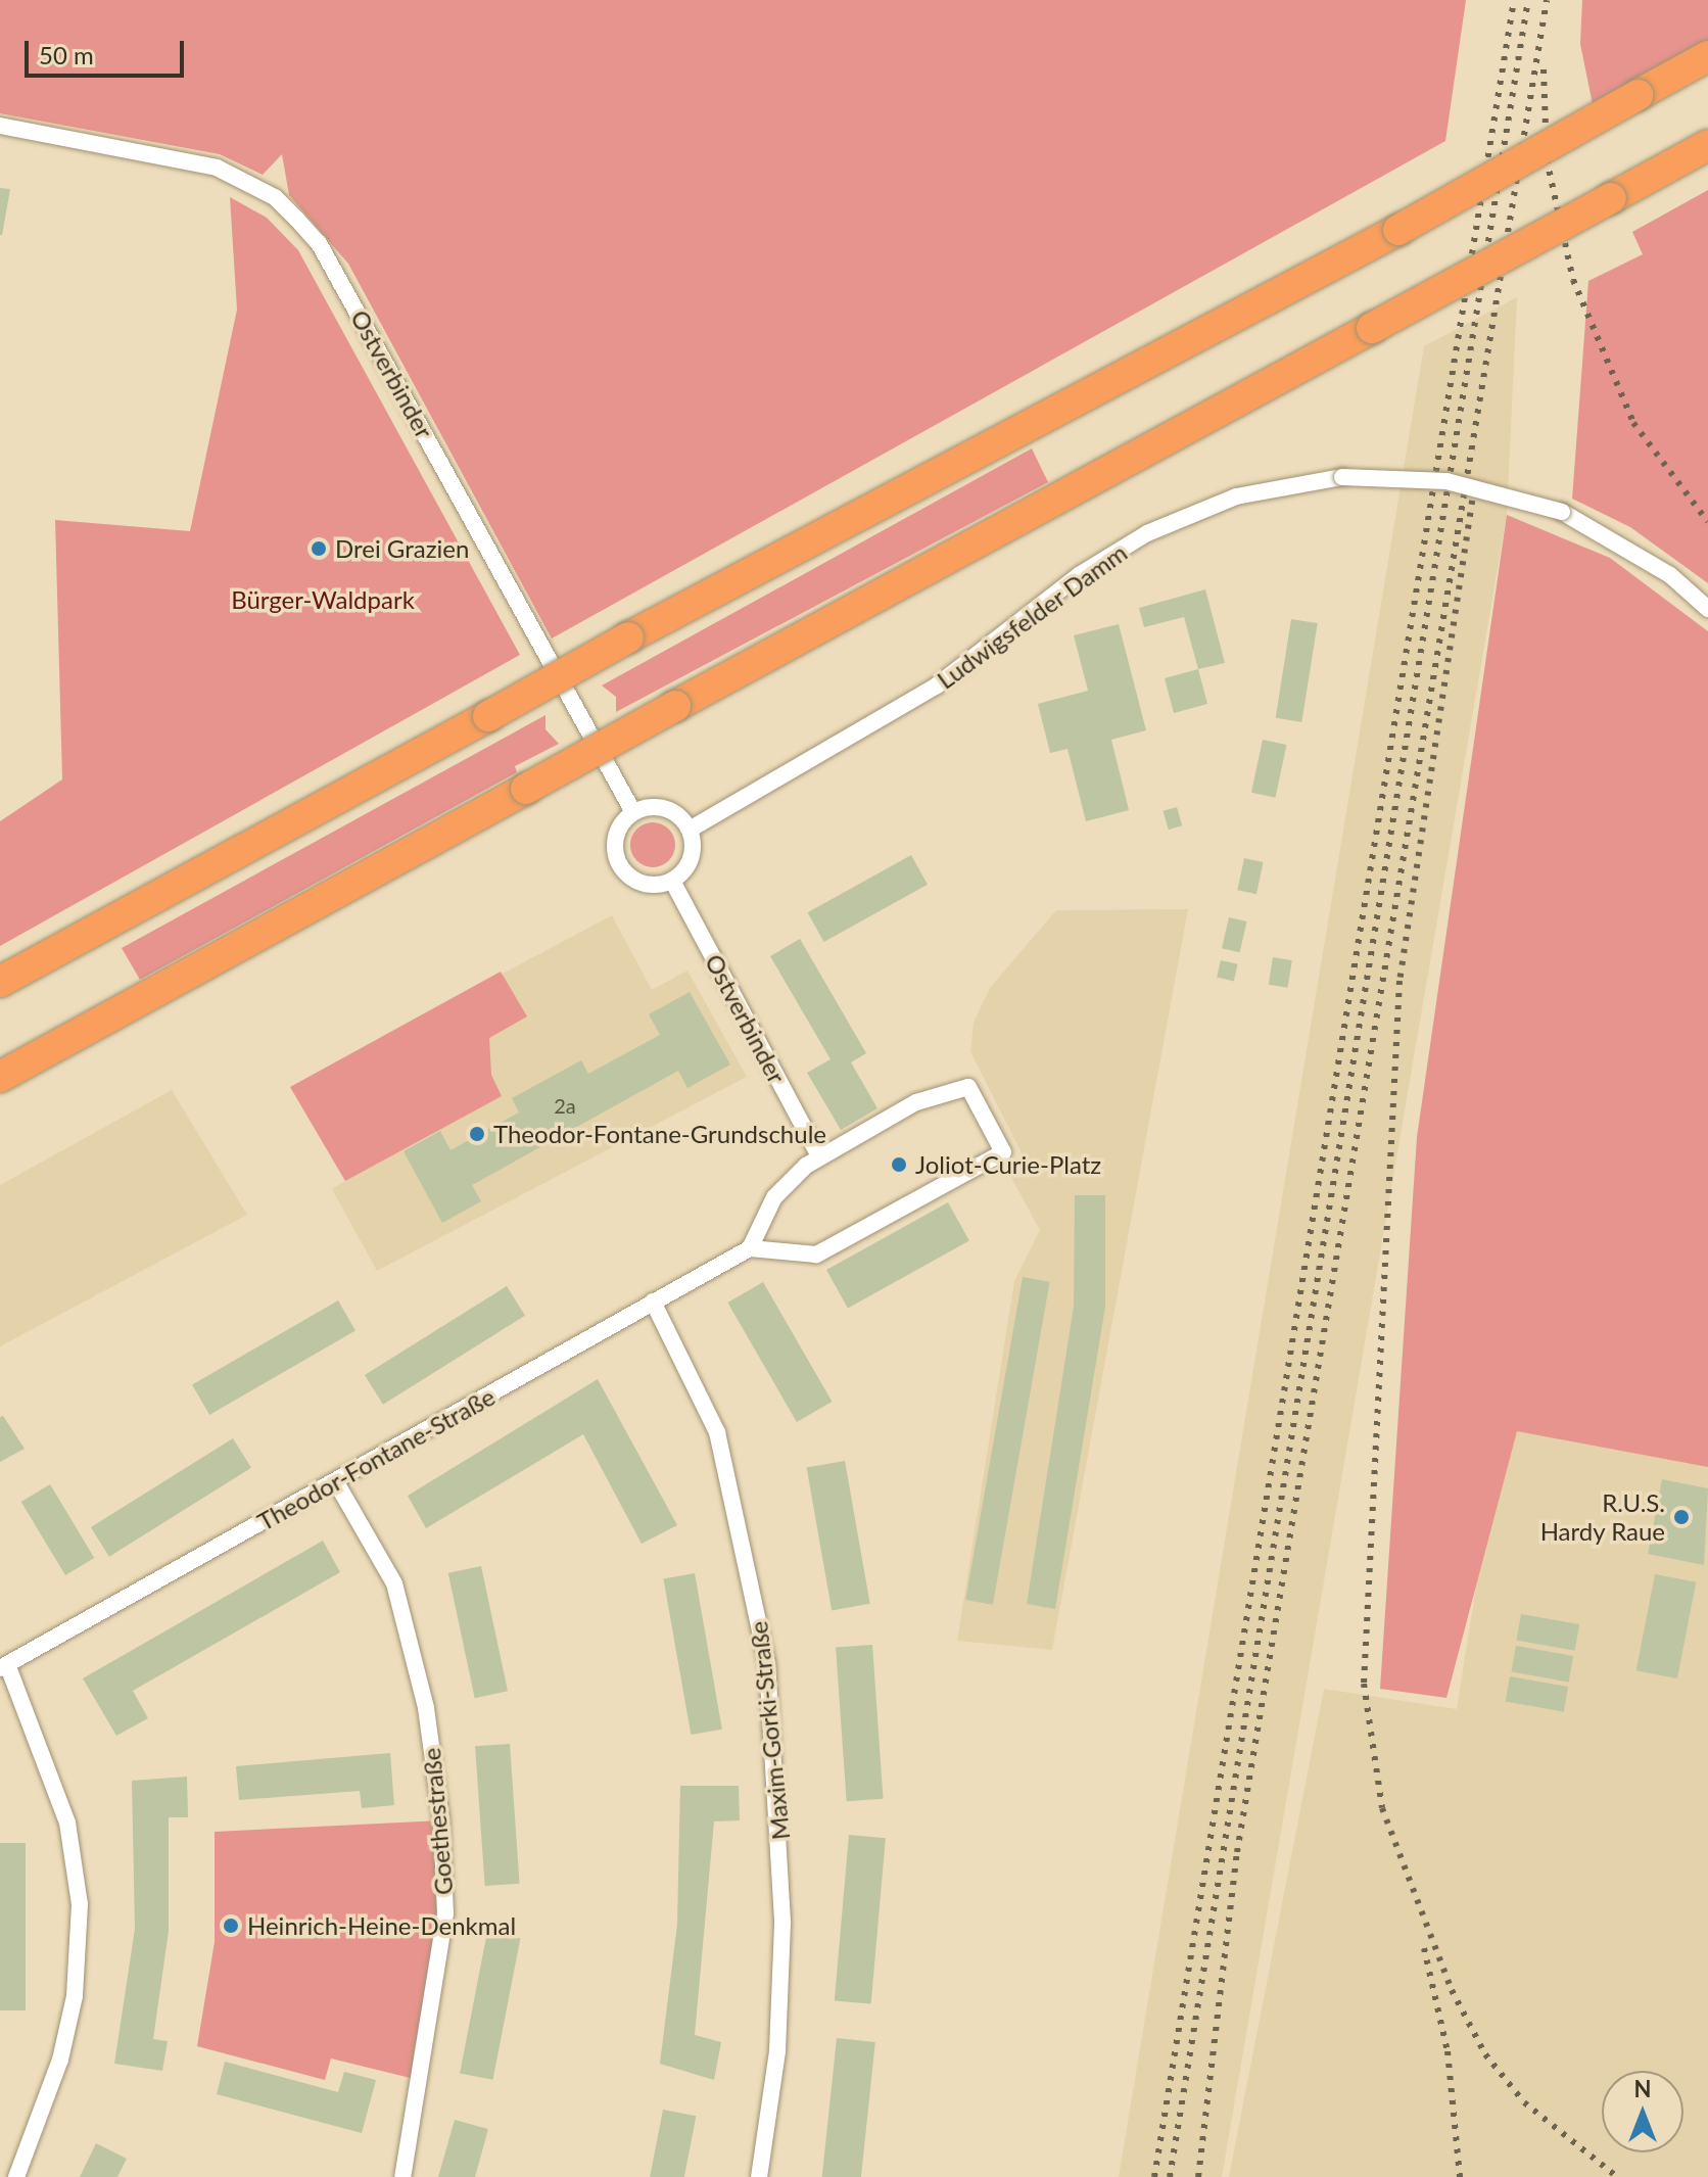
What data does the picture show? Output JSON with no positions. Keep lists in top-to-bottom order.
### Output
{
  "streets": {
    "street": [
      "Ostverbinder",
      "Ludwigsfelder Damm",
      "Theodor-Fontane-Straße",
      "Maxim-Gorki-Straße",
      "Goethestraße"
    ]
  },
  "crossings": [
    ["Ostverbinder", "Ludwigsfelder Damm"],
    ["Theodor-Fontane-Straße", "Maxim-Gorki-Straße"],
    ["Theodor-Fontane-Straße", "Goethestraße"]
  ],
  "parks": ["Bürger-Waldpark"],
  "places": [
    "Drei Grazien",
    "Theodor-Fontane-Grundschule",
    "Joliot-Curie-Platz",
    "R.U.S. Hardy Raue",
    "Heinrich-Heine-Denkmal"
  ],
  "house_numbers": ["2a"],
  "scale_bar": "50 m",
  "north": "top"
}
